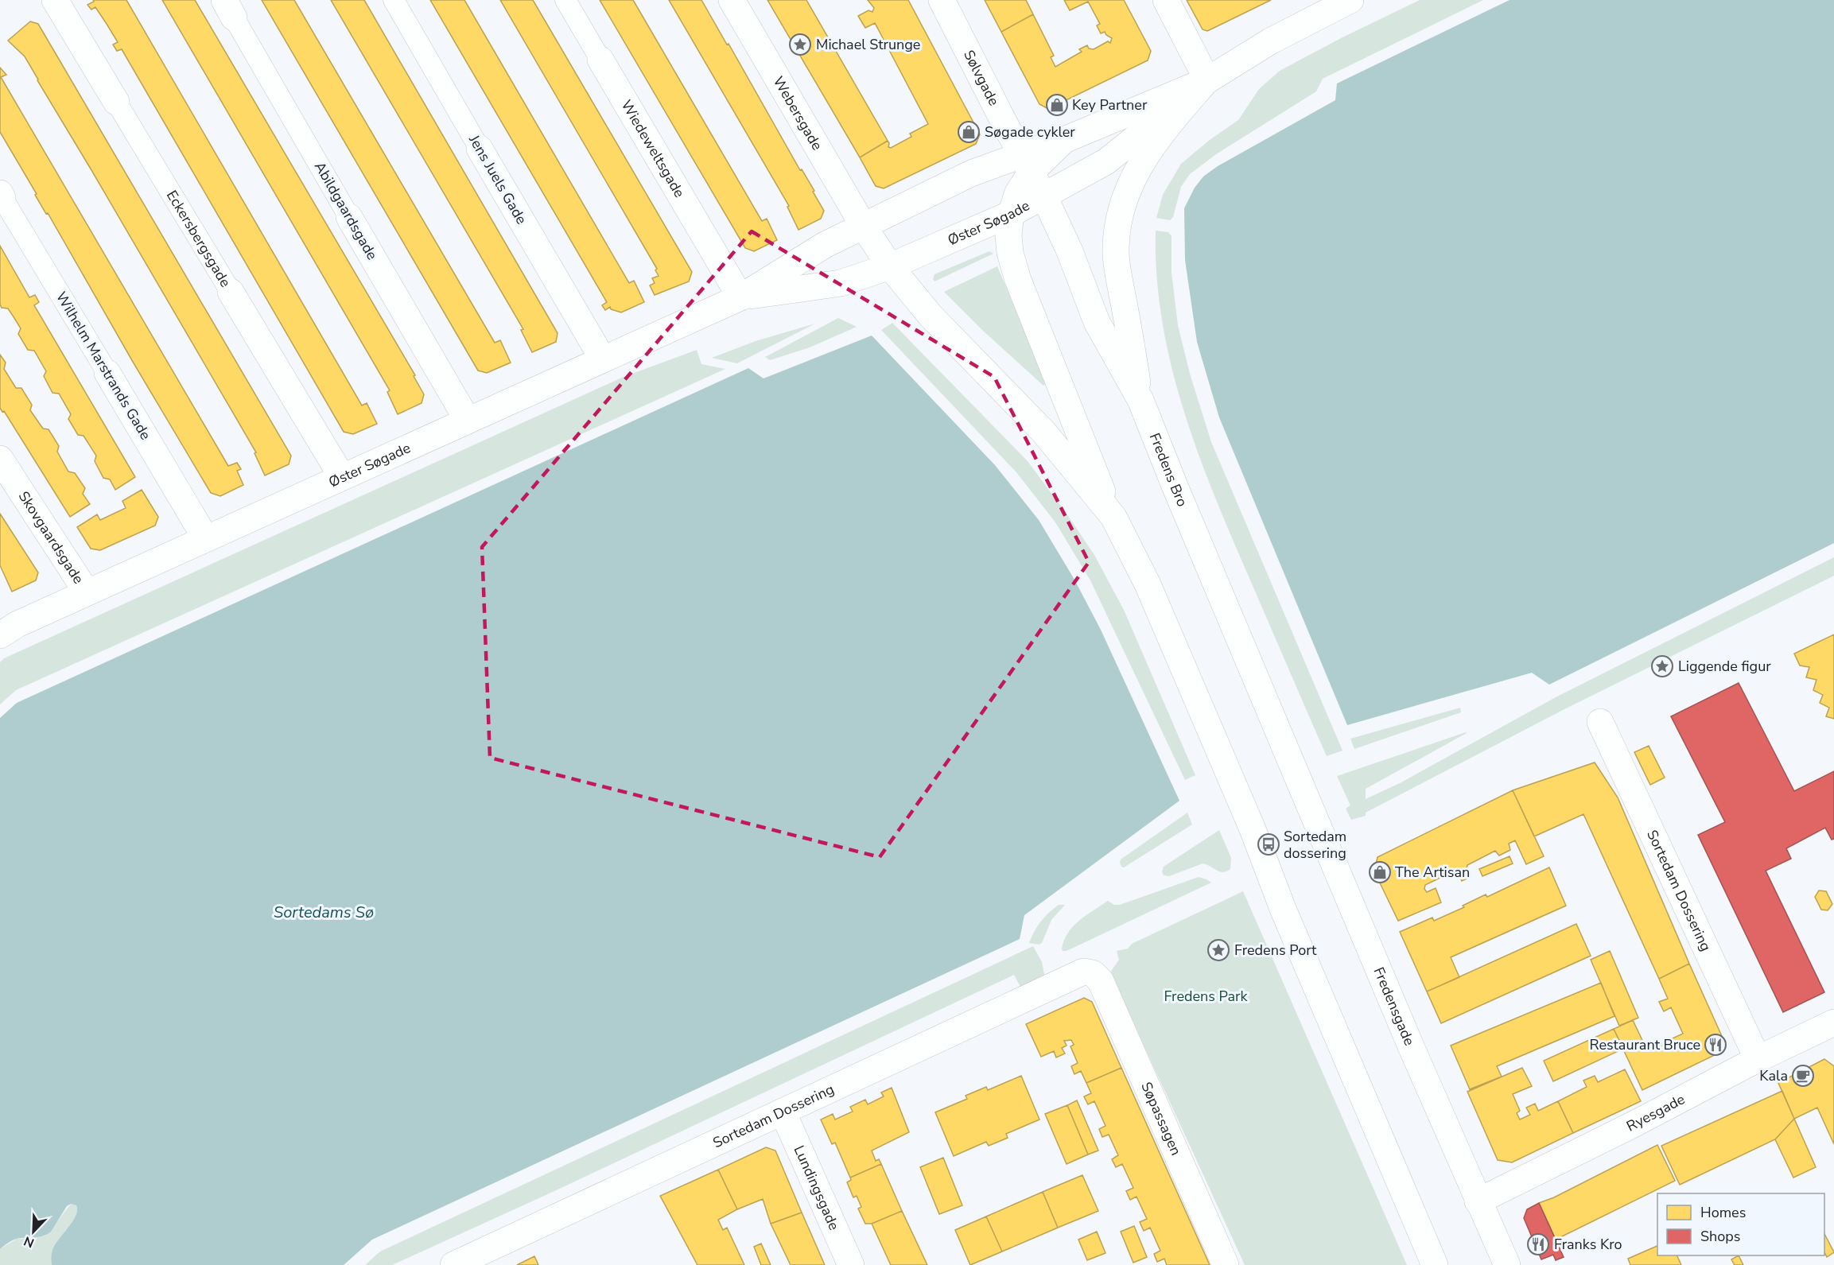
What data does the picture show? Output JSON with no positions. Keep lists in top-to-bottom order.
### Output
{
  "streets": {
    "street": [
      "Sølvgade",
      "Webersgade",
      "Wiedeweltsgade",
      "Jens Juels Gade",
      "Abildgaardsgade",
      "Øster Søgade",
      "Eckersbergsgade",
      "Wilhelm Marstrands Gade",
      "Fredens Bro",
      "Skovgaardsgade",
      "Sortedam Dossering",
      "Fredensgade",
      "Ryesgade",
      "Søpassagen",
      "Lundingsgade"
    ]
  },
  "crossings": [
    ["Sølvgade", "Øster Søgade"],
    ["Sølvgade", "Fredens Bro"],
    ["Webersgade", "Øster Søgade"],
    ["Wiedeweltsgade", "Øster Søgade"],
    ["Jens Juels Gade", "Øster Søgade"],
    ["Abildgaardsgade", "Øster Søgade"],
    ["Øster Søgade", "Eckersbergsgade"],
    ["Øster Søgade", "Wilhelm Marstrands Gade"],
    ["Øster Søgade", "Fredens Bro"],
    ["Øster Søgade", "Skovgaardsgade"],
    ["Fredens Bro", "Fredensgade"],
    ["Sortedam Dossering", "Ryesgade"],
    ["Sortedam Dossering", "Søpassagen"],
    ["Sortedam Dossering", "Lundingsgade"],
    ["Fredensgade", "Ryesgade"]
  ],
  "water": ["Sortedams Sø"],
  "parks": ["Fredens Park"],
  "places": {
    "place": ["Michael Strunge", "Liggende figur", "Fredens Port"],
    "shop": ["Key Partner", "Søgade cykler", "The Artisan"],
    "bus stop": ["Sortedam dossering"],
    "restaurant": ["Restaurant Bruce", "Franks Kro"],
    "cafe": ["Kala"]
  },
  "legend": ["Homes", "Shops"],
  "north": "bottom left"
}
